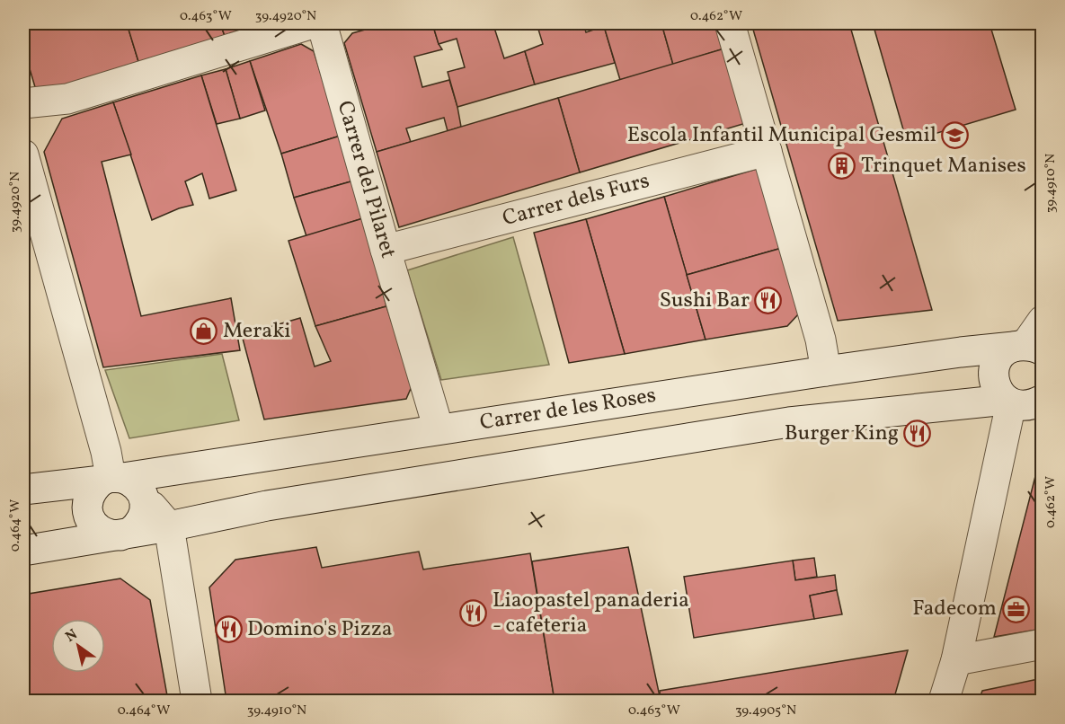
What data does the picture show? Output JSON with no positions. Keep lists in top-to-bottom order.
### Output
{
  "streets": {
    "street": ["Carrer del Pilaret", "Carrer dels Furs", "Carrer de les Roses"]
  },
  "crossings": [
    ["Carrer del Pilaret", "Carrer dels Furs"],
    ["Carrer del Pilaret", "Carrer de les Roses"]
  ],
  "places": {
    "school or university": ["Escola Infantil Municipal Gesmil"],
    "building": ["Trinquet Manises"],
    "restaurant": [
      "Sushi Bar",
      "Burger King",
      "Liaopastel panaderia - cafeteria",
      "Domino's Pizza"
    ],
    "shop": ["Meraki"],
    "office": ["Fadecom"]
  },
  "north": "top left",
  "coordinates": [
    "0.463°W",
    "39.4920°N",
    "0.462°W",
    "39.4910°N",
    "0.464°W",
    "39.4905°N"
  ]
}
